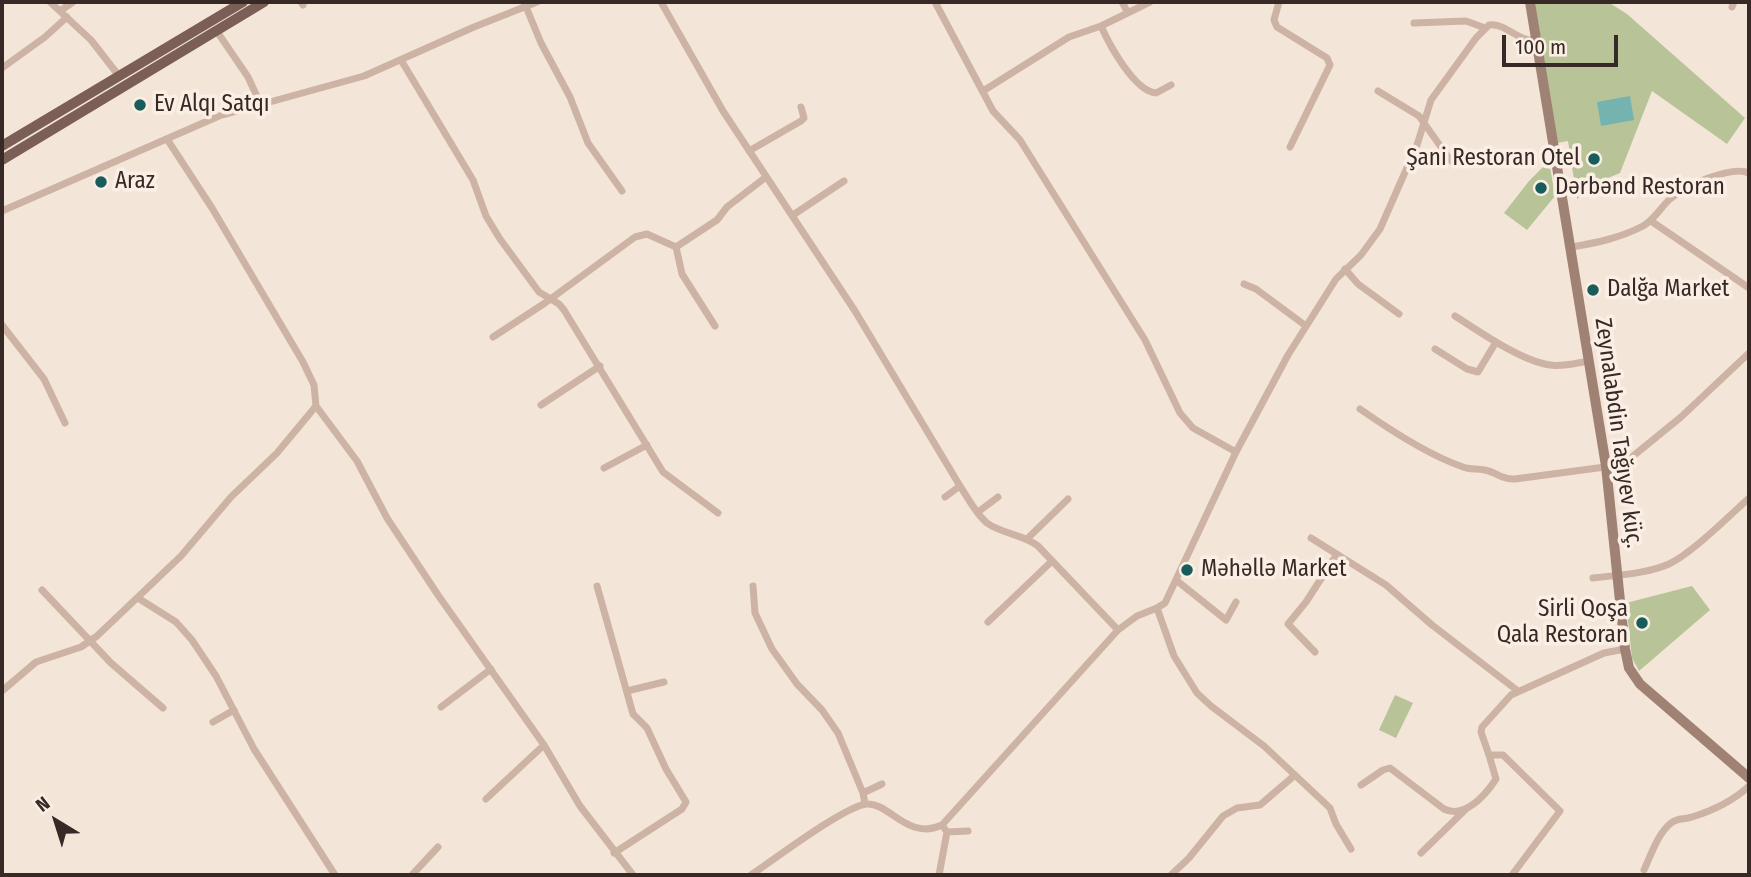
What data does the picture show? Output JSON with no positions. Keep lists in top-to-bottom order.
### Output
{
  "streets": {
    "street": ["Zeynalabdin Tağıyev küç."]
  },
  "places": [
    "Ev Alqı Satqı",
    "Şani Restoran Otel",
    "Araz",
    "Dərbənd Restoran",
    "Dalğa Market",
    "Məhəllə Market",
    "Sirli Qoşa Qala Restoran"
  ],
  "scale_bar": "100 m",
  "north": "top left"
}
